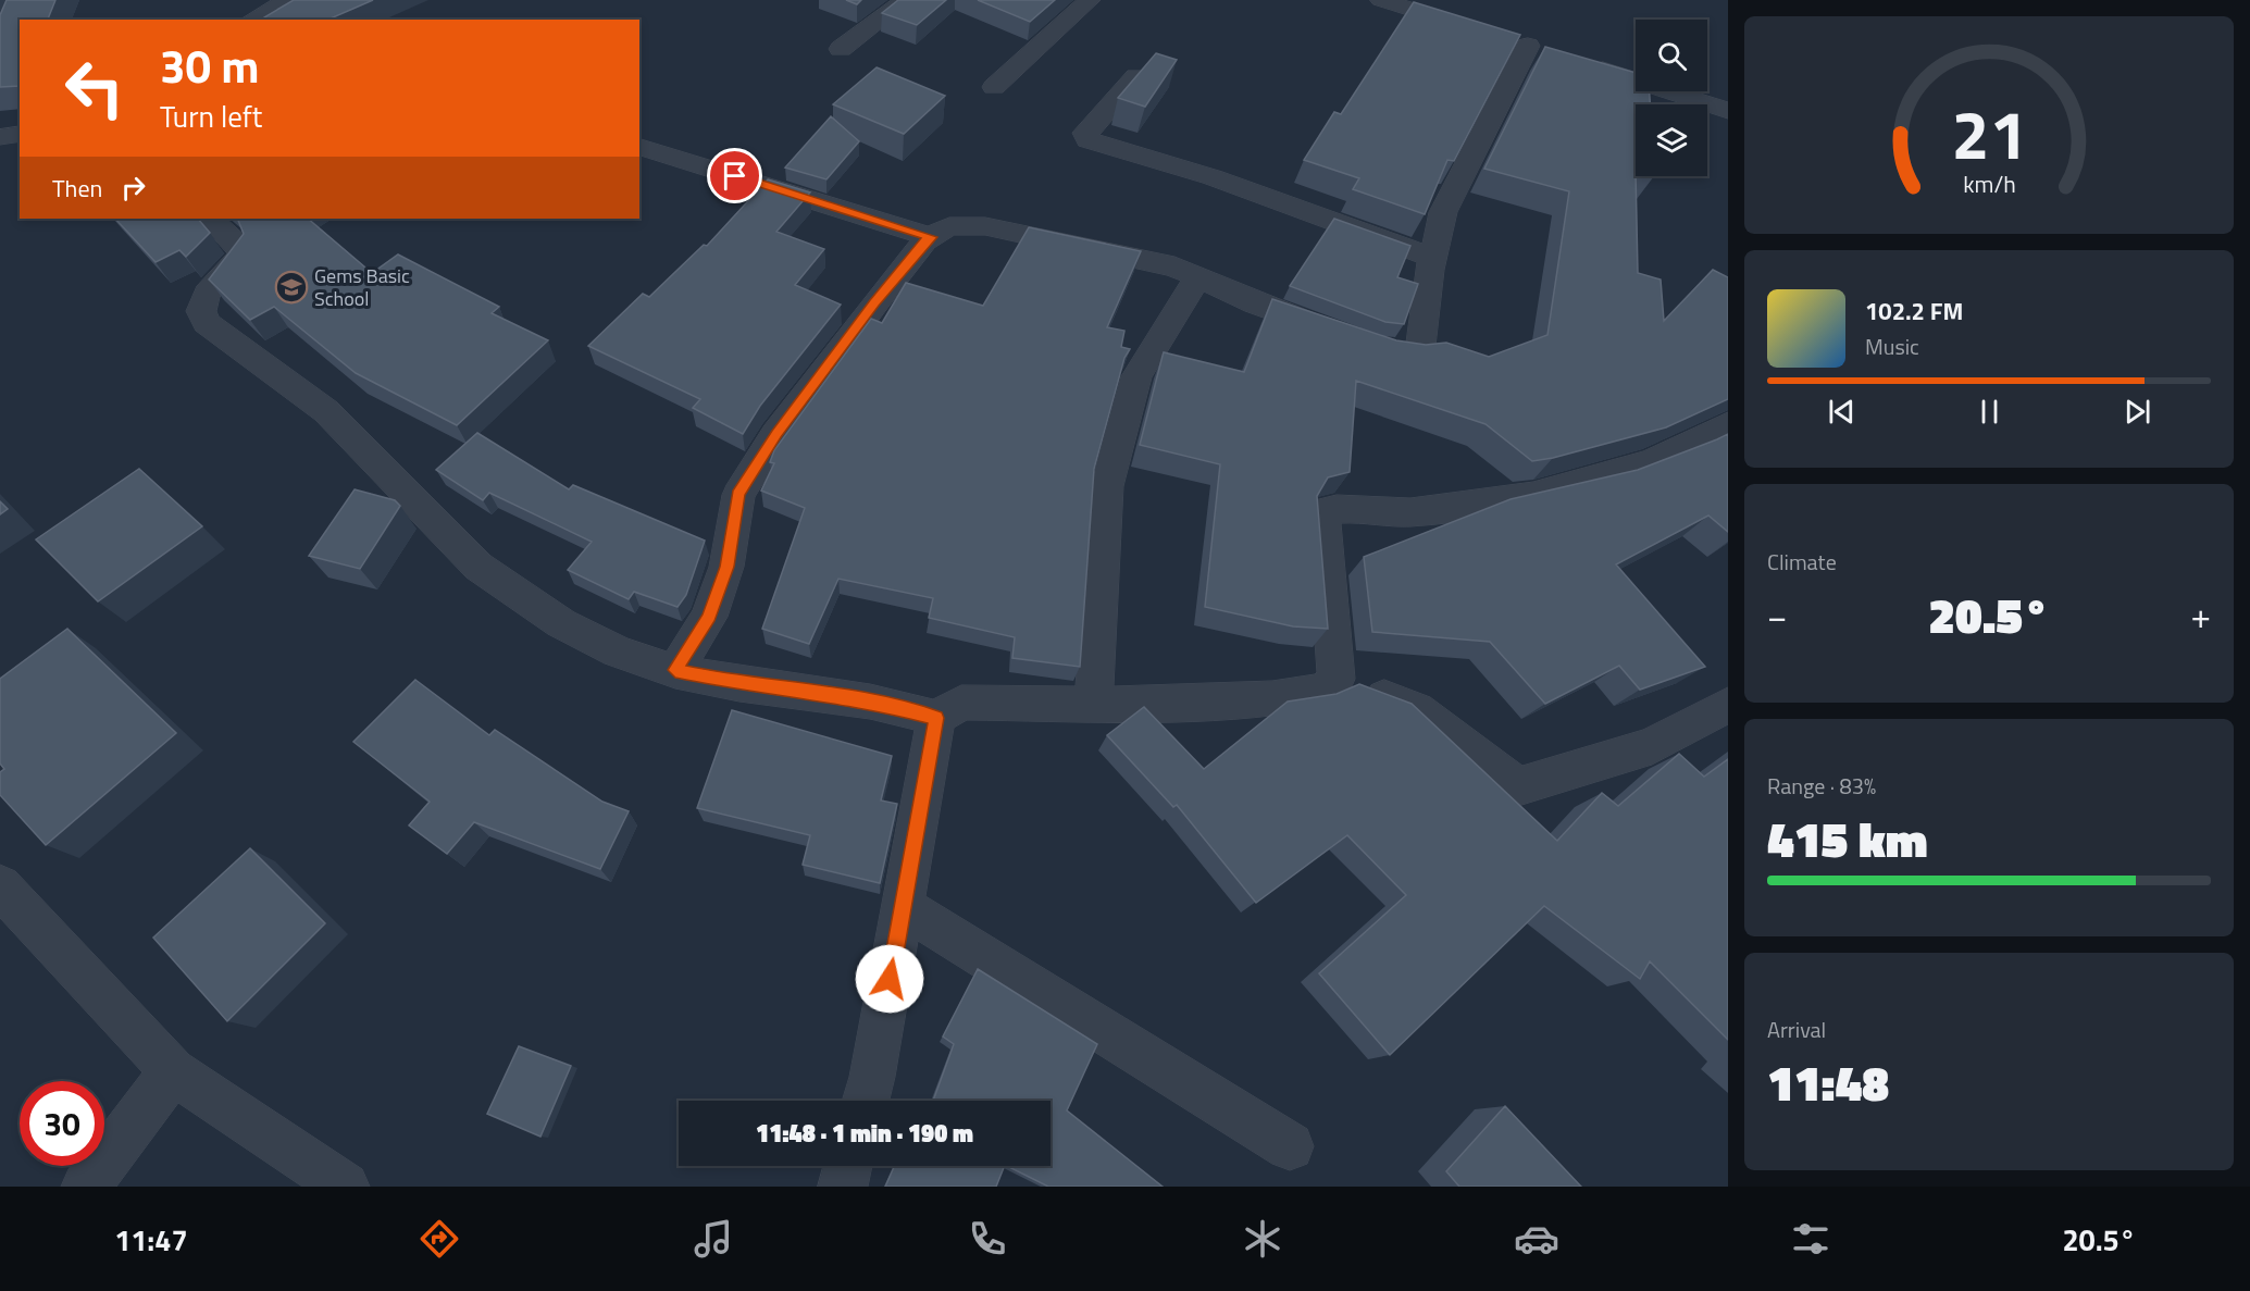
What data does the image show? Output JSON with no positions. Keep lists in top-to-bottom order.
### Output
{
  "places": {
    "school or university": ["Gems Basic School"]
  },
  "page": {
    "turn": ["30 m", "Turn left"],
    "then": "Then",
    "song": ["102.2 FM", "Music"],
    "tile": [
      "Climate",
      ["Range · 83%", "415 km"],
      ["Arrival", "11:48"]
    ],
    "heat": ["−", "20.5°", "+"],
    "limit": "30",
    "trip": "11:48 · 1 min · 190 m",
    "tabs": ["11:47", "20.5°"],
    "gauge": ["21", "km/h"]
  }
}
